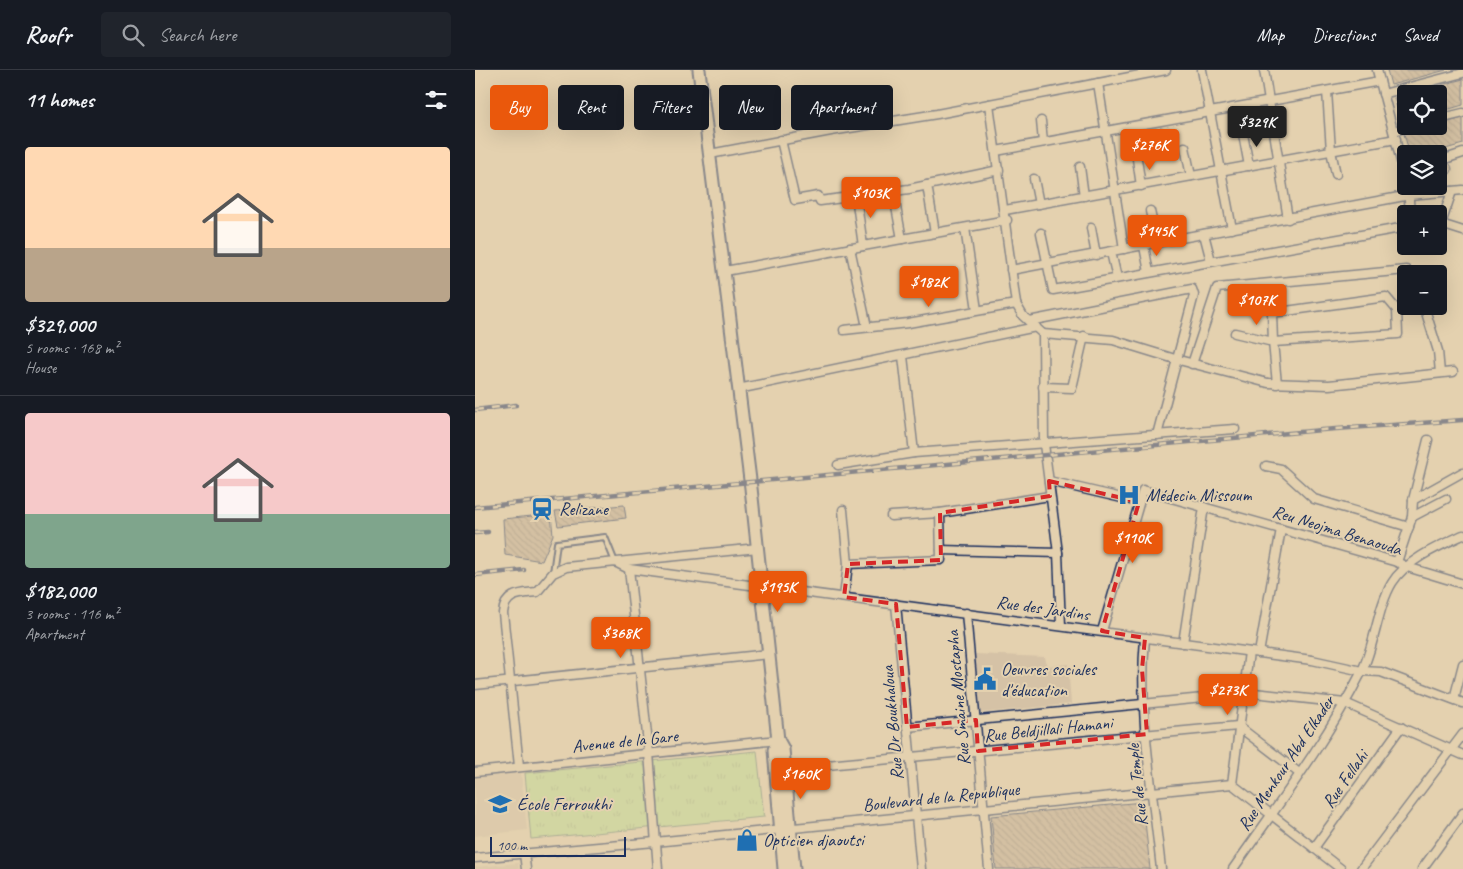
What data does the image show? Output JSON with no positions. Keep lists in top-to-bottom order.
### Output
{
  "streets": {
    "street": [
      "Reu Neojma Benaouda",
      "Rue des Jardins",
      "Rue Smaine Mostapha",
      "Rue Dr Boukhaloua",
      "Rue Beldjillali Hamani",
      "Avenue de la Gare",
      "Rue Menkour Abd Elkader",
      "Rue Fellahi",
      "Rue de Temple",
      "Boulevard de la Republique"
    ]
  },
  "crossings": [
    ["Reu Neojma Benaouda", "Rue Menkour Abd Elkader"],
    ["Rue des Jardins", "Rue Smaine Mostapha"],
    ["Rue des Jardins", "Rue Dr Boukhaloua"],
    ["Rue des Jardins", "Rue Menkour Abd Elkader"],
    ["Rue des Jardins", "Rue de Temple"],
    ["Rue Smaine Mostapha", "Rue Beldjillali Hamani"],
    ["Rue Smaine Mostapha", "Boulevard de la Republique"],
    ["Rue Dr Boukhaloua", "Rue Beldjillali Hamani"],
    ["Rue Dr Boukhaloua", "Boulevard de la Republique"],
    ["Rue Beldjillali Hamani", "Rue de Temple"],
    ["Rue de Temple", "Boulevard de la Republique"]
  ],
  "places": {
    "hospital": ["Médecin Missoum"],
    "station": ["Relizane"],
    "public building": ["Oeuvres sociales d'éducation"],
    "school or university": ["École Ferroukhi"],
    "shop": ["Opticien djaoutsi"]
  },
  "scale_bar": "100 m",
  "page": {
    "header": "Roofr",
    "search": "Search here",
    "nav": ["Map", "Directions", "Saved"],
    "heading": "11 homes",
    "map_buttons": ["+", "−"],
    "chip": [
      "Buy",
      "Rent",
      "Filters",
      "New",
      "Apartment"
    ],
    "price": [
      "$329K",
      "$276K",
      "$103K",
      "$145K",
      "$182K",
      "$107K",
      "$110K",
      "$195K",
      "$368K",
      "$273K",
      "$160K"
    ],
    "list": [
      {
        "name": "$329,000",
        "note": "5 rooms · 168 m² · House"
      },
      {
        "name": "$182,000",
        "note": "3 rooms · 116 m² · Apartment"
      }
    ],
    "scale": "100 m"
  }
}
